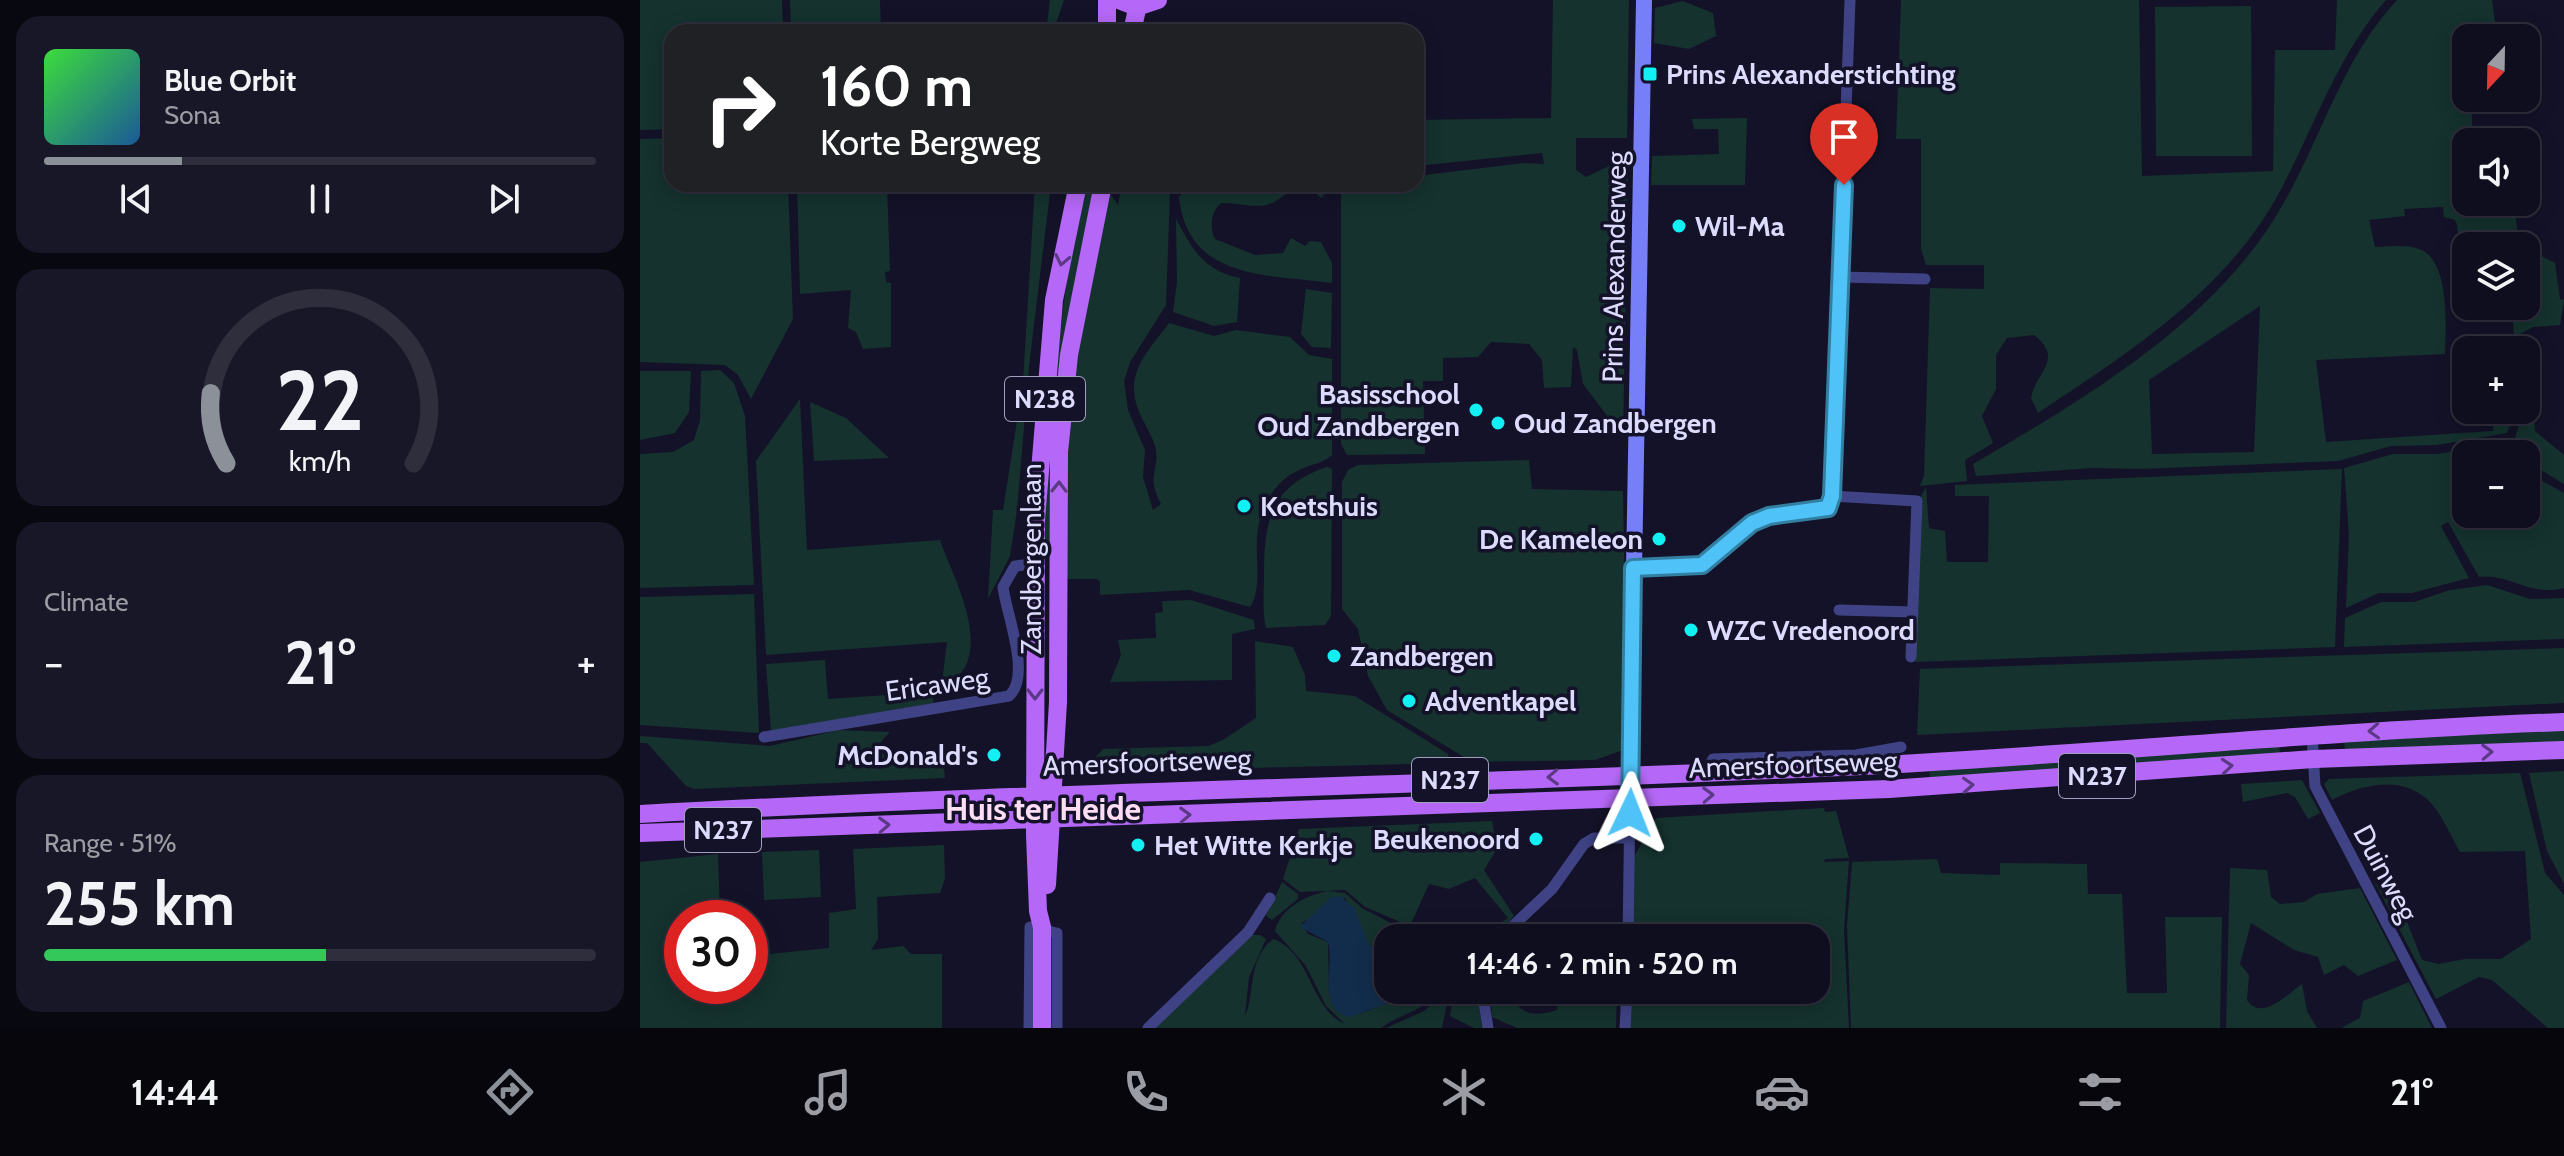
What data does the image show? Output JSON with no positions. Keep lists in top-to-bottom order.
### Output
{
  "streets": {
    "main road": [
      "N238",
      "Zandbergenlaan",
      "Amersfoortseweg",
      "N237"
    ],
    "street": ["Prins Alexanderweg", "Ericaweg", "Duinweg"]
  },
  "crossings": [
    ["Prins Alexanderweg", "Amersfoortseweg"],
    ["N238", "Zandbergenlaan"],
    ["N238", "Amersfoortseweg"],
    ["Zandbergenlaan", "Ericaweg"],
    ["Zandbergenlaan", "Amersfoortseweg"],
    ["Amersfoortseweg", "Duinweg"]
  ],
  "districts": ["Huis ter Heide"],
  "places": {
    "transit": ["Prins Alexanderstichting"],
    "other": [
      "Wil-Ma",
      "Basisschool Oud Zandbergen",
      "Oud Zandbergen",
      "Koetshuis",
      "De Kameleon",
      "WZC Vredenoord",
      "Zandbergen",
      "Adventkapel",
      "McDonald's",
      "Beukenoord",
      "Het Witte Kerkje"
    ]
  },
  "north": "bottom",
  "page": {
    "map_buttons": ["+", "−"],
    "turn": ["160 m", "Korte Bergweg"],
    "song": ["Blue Orbit", "Sona"],
    "tile": [
      "Climate",
      ["Range · 51%", "255 km"]
    ],
    "heat": ["−", "21°", "+"],
    "limit": "30",
    "trip": "14:46 · 2 min · 520 m",
    "tabs": ["14:44", "21°"],
    "gauge": ["22", "km/h"]
  }
}
